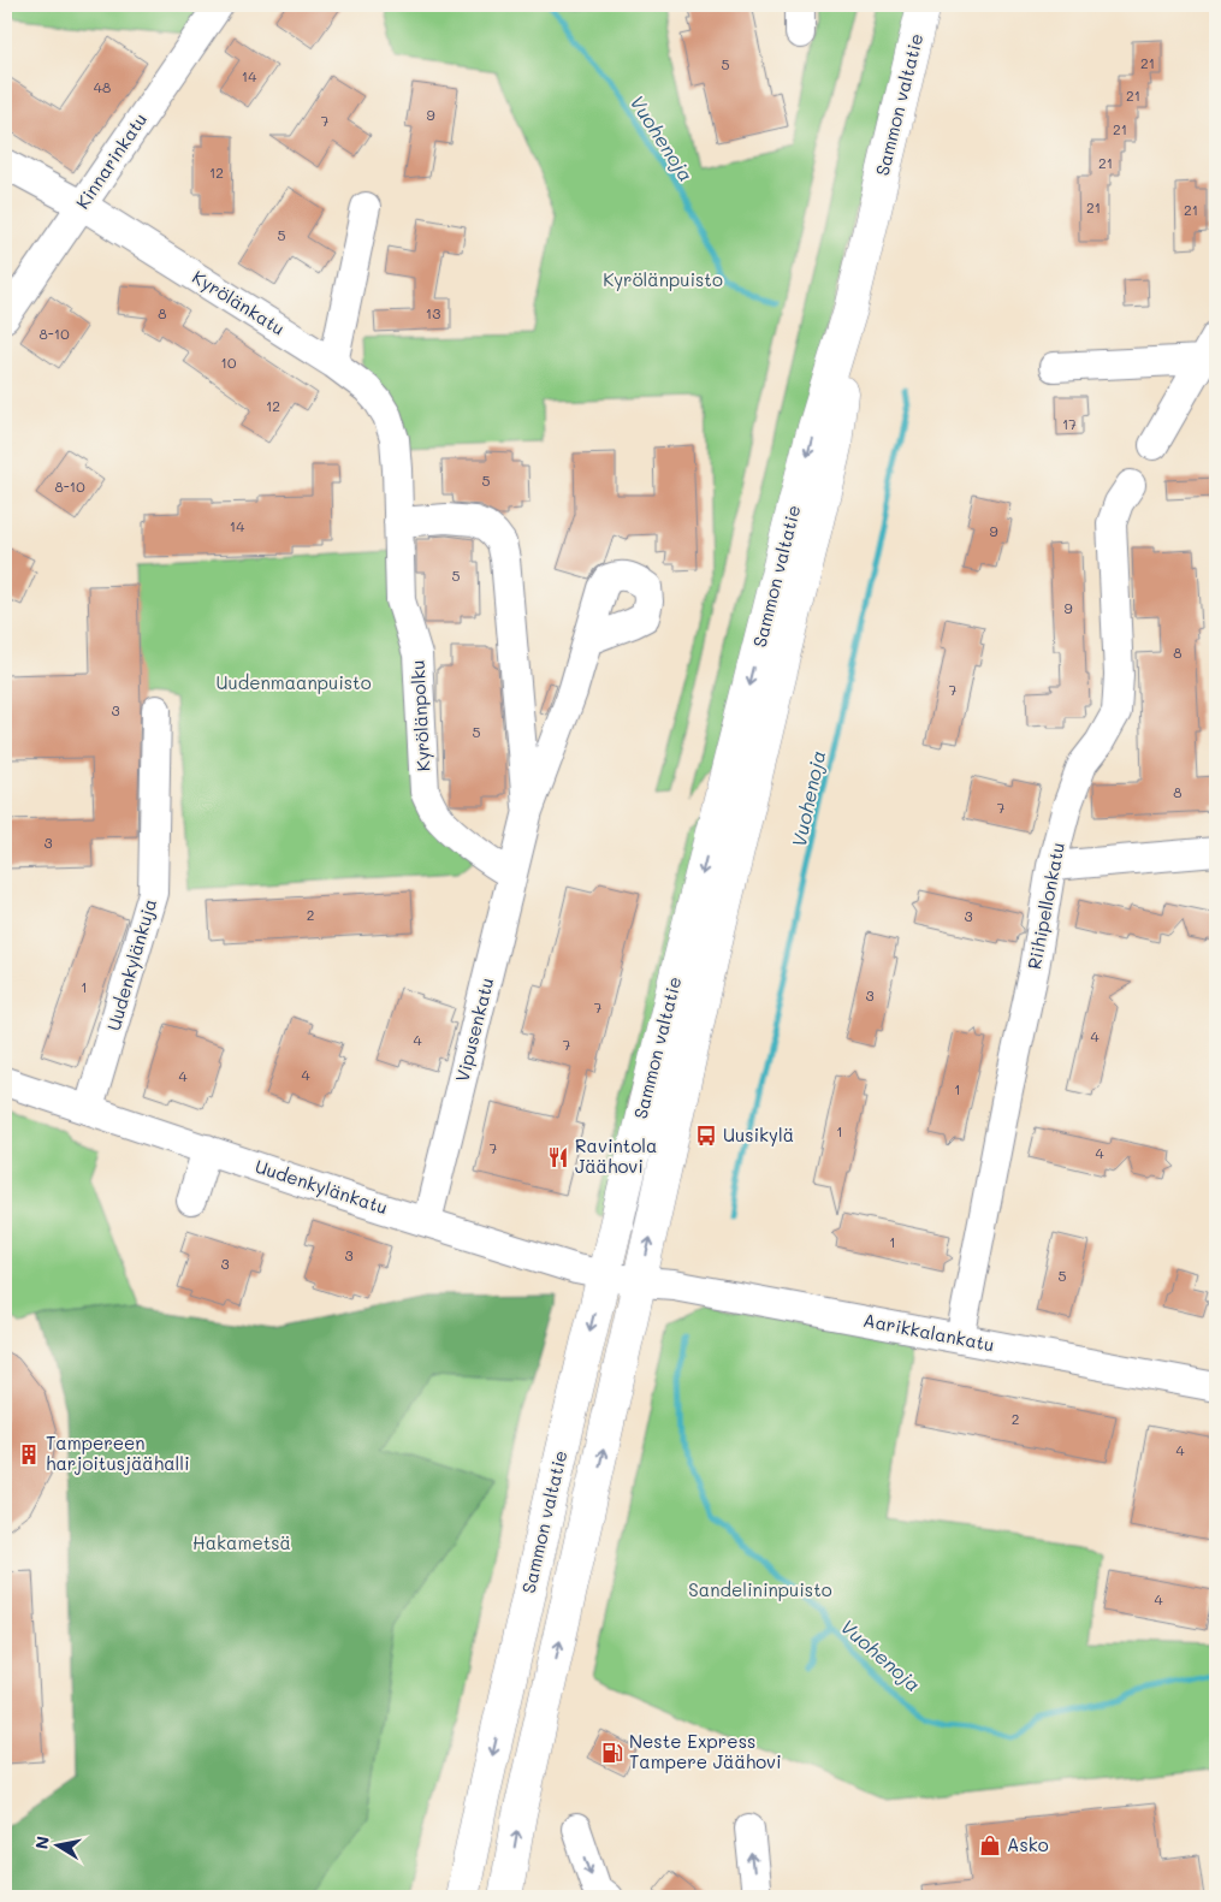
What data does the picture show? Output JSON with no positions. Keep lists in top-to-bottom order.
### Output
{
  "streets": {
    "main road": ["Sammon valtatie"],
    "street": [
      "Kinnarinkatu",
      "Kyrölänkatu",
      "Kyrölänpolku",
      "Riihipellonkatu",
      "Uudenkylänkuja",
      "Vipusenkatu",
      "Uudenkylänkatu",
      "Aarikkalankatu"
    ]
  },
  "crossings": [
    ["Sammon valtatie", "Uudenkylänkatu"],
    ["Sammon valtatie", "Aarikkalankatu"],
    ["Kinnarinkatu", "Kyrölänkatu"],
    ["Kyrölänkatu", "Kyrölänpolku"],
    ["Kyrölänpolku", "Vipusenkatu"],
    ["Riihipellonkatu", "Aarikkalankatu"],
    ["Uudenkylänkuja", "Uudenkylänkatu"],
    ["Vipusenkatu", "Uudenkylänkatu"],
    ["Uudenkylänkatu", "Aarikkalankatu"]
  ],
  "water": ["Vuohenoja"],
  "parks": [
    "Kyrölänpuisto",
    "Uudenmaanpuisto",
    "Hakametsä",
    "Sandelininpuisto"
  ],
  "places": {
    "bus stop": ["Uusikylä"],
    "restaurant": ["Ravintola Jäähovi"],
    "building": ["Tampereen harjoitusjäähalli"],
    "fuel station": ["Neste Express Tampere Jäähovi"],
    "shop": ["Asko"]
  },
  "house_numbers": [
    "21",
    "5",
    "14",
    "48",
    "21",
    "9",
    "7",
    "21",
    "21",
    "12",
    "21",
    "21",
    "5",
    "8",
    "13",
    "8-10",
    "10",
    "12",
    "17",
    "5",
    "8-10",
    "14",
    "9",
    "5",
    "9",
    "8",
    "7",
    "3",
    "5",
    "8",
    "7",
    "3",
    "2",
    "3",
    "1",
    "3",
    "7",
    "4",
    "4",
    "7",
    "4",
    "4",
    "1",
    "1",
    "7",
    "4",
    "1",
    "3",
    "3",
    "5",
    "2",
    "4",
    "4"
  ],
  "north": "left"
}
